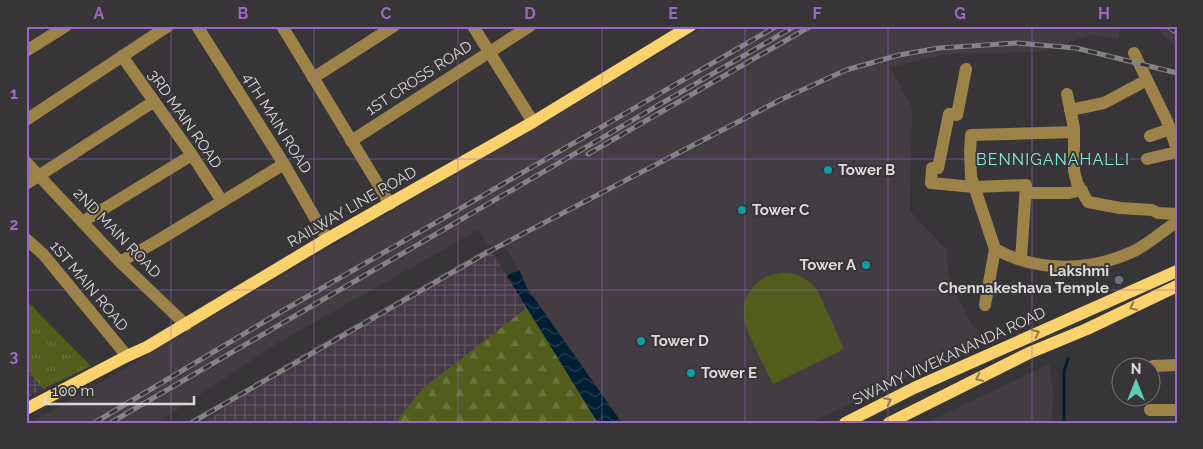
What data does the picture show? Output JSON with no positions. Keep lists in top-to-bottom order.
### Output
{
  "streets": {
    "main road": ["RAILWAY LINE ROAD", "SWAMY VIVEKANANDA ROAD"],
    "street": [
      "1ST CROSS ROAD",
      "3RD MAIN ROAD",
      "4TH MAIN ROAD",
      "2ND MAIN ROAD",
      "1ST MAIN ROAD"
    ]
  },
  "crossings": [
    ["4TH MAIN ROAD", "RAILWAY LINE ROAD"],
    ["RAILWAY LINE ROAD", "2ND MAIN ROAD"],
    ["RAILWAY LINE ROAD", "1ST MAIN ROAD"]
  ],
  "districts": ["BENNIGANAHALLI"],
  "places": [
    "Tower B",
    "Tower C",
    "Tower A",
    "Lakshmi Chennakeshava Temple",
    "Tower D",
    "Tower E"
  ],
  "scale_bar": "100 m",
  "north": "top",
  "grid": {
    "columns": [
      "A",
      "B",
      "C",
      "D",
      "E",
      "F",
      "G",
      "H"
    ],
    "rows": ["1", "2", "3"]
  }
}
